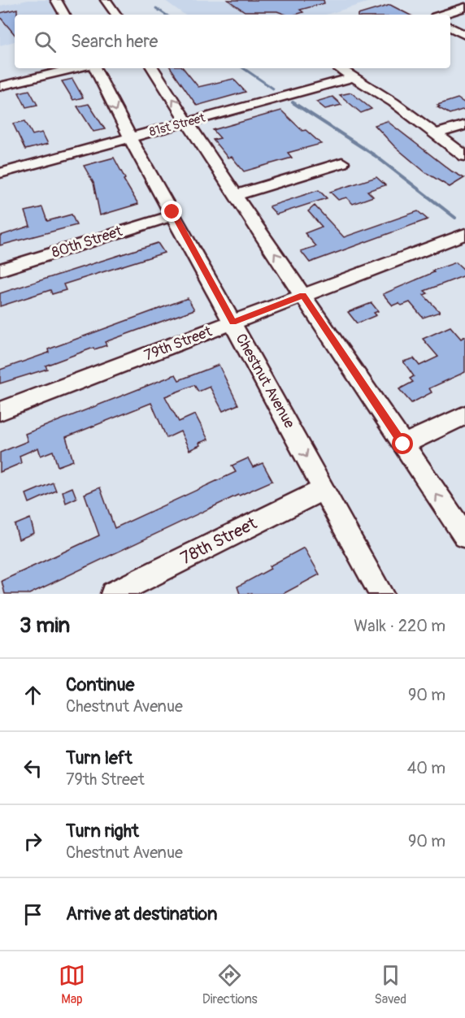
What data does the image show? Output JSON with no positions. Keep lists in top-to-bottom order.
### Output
{
  "streets": {
    "street": [
      "81st Street",
      "80th Street",
      "79th Street",
      "Chestnut Avenue",
      "78th Street"
    ]
  },
  "crossings": [
    ["81st Street", "Chestnut Avenue"],
    ["80th Street", "Chestnut Avenue"],
    ["79th Street", "Chestnut Avenue"],
    ["Chestnut Avenue", "78th Street"]
  ],
  "page": {
    "search": "Search here",
    "heading": ["3 min", "Walk · 220 m"],
    "list": [
      ["Continue", "Chestnut Avenue", "90 m"],
      ["Turn left", "79th Street", "40 m"],
      ["Turn right", "Chestnut Avenue", "90 m"],
      "Arrive at destination"
    ],
    "nav": ["Map", "Directions", "Saved"]
  }
}
